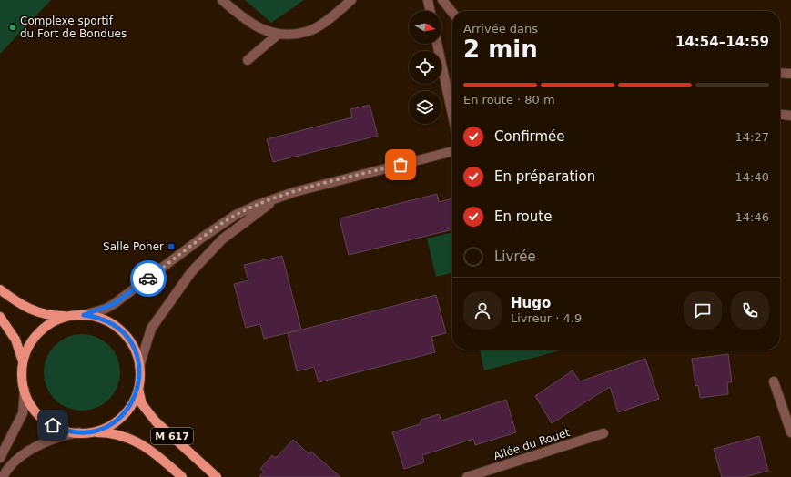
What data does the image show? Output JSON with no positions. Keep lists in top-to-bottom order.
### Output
{
  "streets": {
    "main road": ["M 617"],
    "street": ["Allée du Rouet"]
  },
  "places": {
    "other": ["Complexe sportif du Fort de Bondues"],
    "transit": ["Salle Poher"]
  },
  "north": "right",
  "page": {
    "heading": ["2 min", "Arrivée dans", "14:54–14:59"],
    "panel": ["Hugo", "Livreur · 4.9"],
    "bar": "En route · 80 m",
    "list": [
      ["Confirmée", "14:27"],
      ["En préparation", "14:40"],
      ["En route", "14:46"],
      "Livrée"
    ]
  }
}
